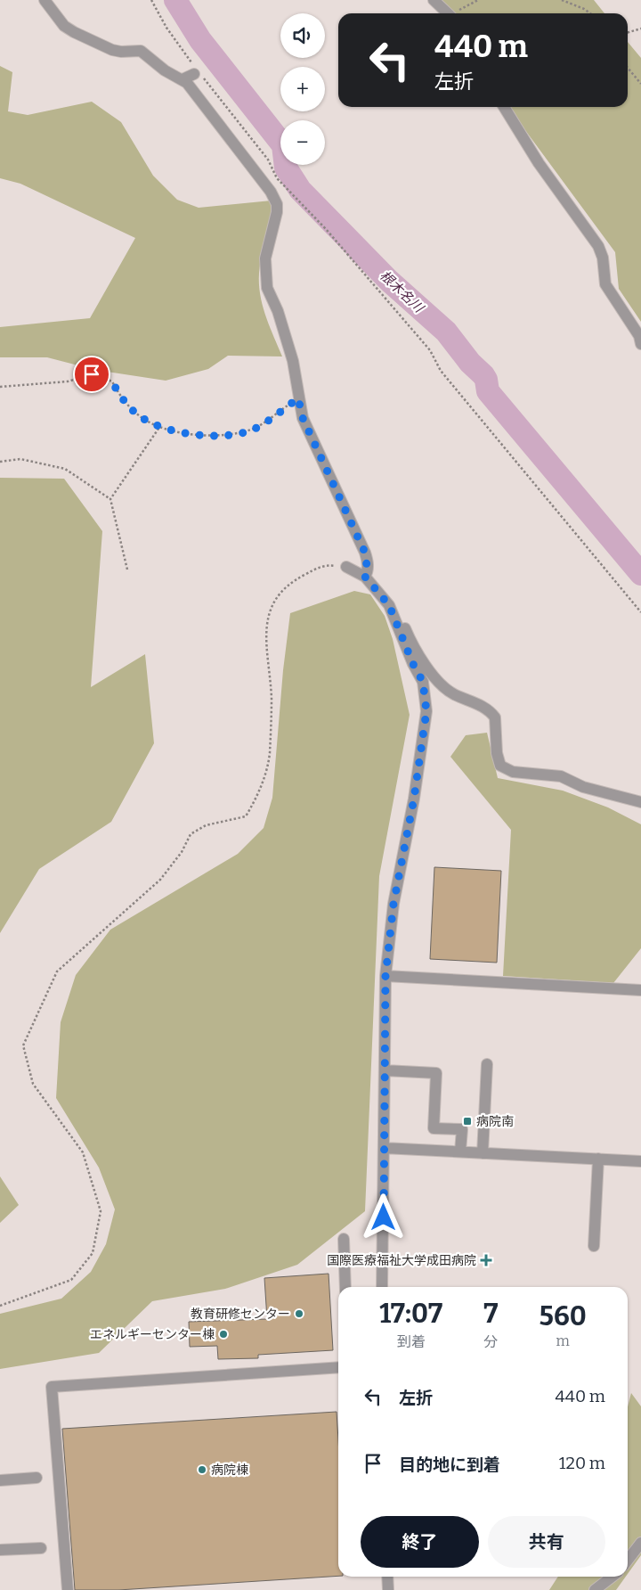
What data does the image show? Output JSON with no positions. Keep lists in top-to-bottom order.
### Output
{
  "water": ["根木名川"],
  "places": {
    "transit": ["病院南"],
    "health": ["国際医療福祉大学成田病院"],
    "other": ["教育研修センター", "エネルギーセンター棟", "病院棟"]
  },
  "page": {
    "map_buttons": ["+", "−"],
    "turn": ["440 m", "左折"],
    "eta": [
      "17:07",
      "到着",
      "7",
      "分",
      "560",
      "m"
    ],
    "list": [
      {
        "name": "左折",
        "value": "440 m"
      },
      {
        "name": "目的地に到着",
        "value": "120 m"
      }
    ],
    "buttons": ["終了", "共有"]
  }
}
